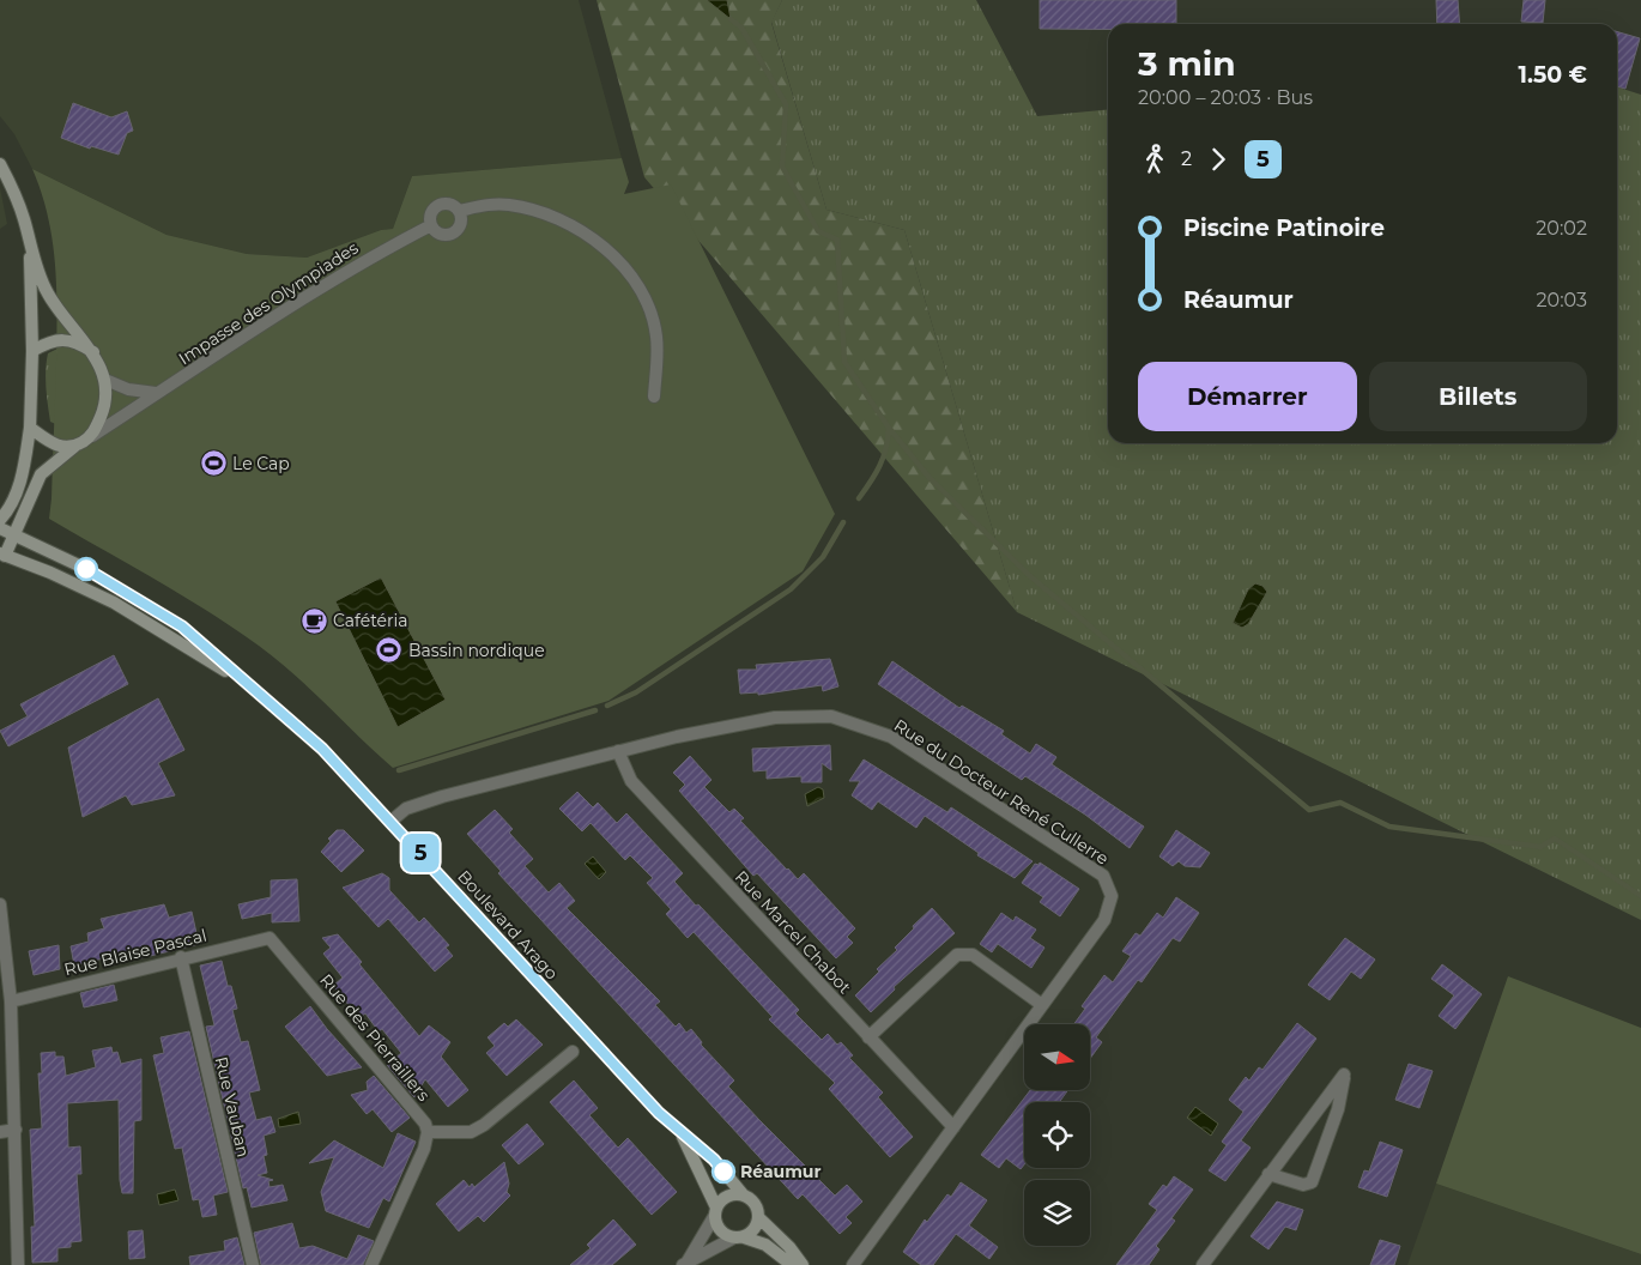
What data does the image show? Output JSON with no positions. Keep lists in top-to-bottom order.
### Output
{
  "streets": {
    "main road": ["Boulevard Arago"],
    "street": [
      "Impasse des Olympiades",
      "Rue du Docteur René Cullerre",
      "Rue Marcel Chabot",
      "Rue Blaise Pascal",
      "Rue des Pierraillers",
      "Rue Vauban"
    ]
  },
  "crossings": [
    ["Rue du Docteur René Cullerre", "Boulevard Arago"],
    ["Rue du Docteur René Cullerre", "Rue Marcel Chabot"],
    ["Rue Blaise Pascal", "Rue des Pierraillers"],
    ["Rue Blaise Pascal", "Rue Vauban"]
  ],
  "places": {
    "sports": ["Le Cap", "Bassin nordique"],
    "cafe": ["Cafétéria"],
    "other": ["Réaumur"]
  },
  "lines": ["bus line 5"],
  "north": "right",
  "page": {
    "on_map": "5",
    "heading": ["3 min", "20:00 – 20:03 · Bus", "1.50 €"],
    "legs": ["2", "5"],
    "list": [
      {
        "name": "Piscine Patinoire",
        "value": "20:02"
      },
      {
        "name": "Réaumur",
        "value": "20:03"
      }
    ],
    "buttons": ["Démarrer", "Billets"]
  }
}
